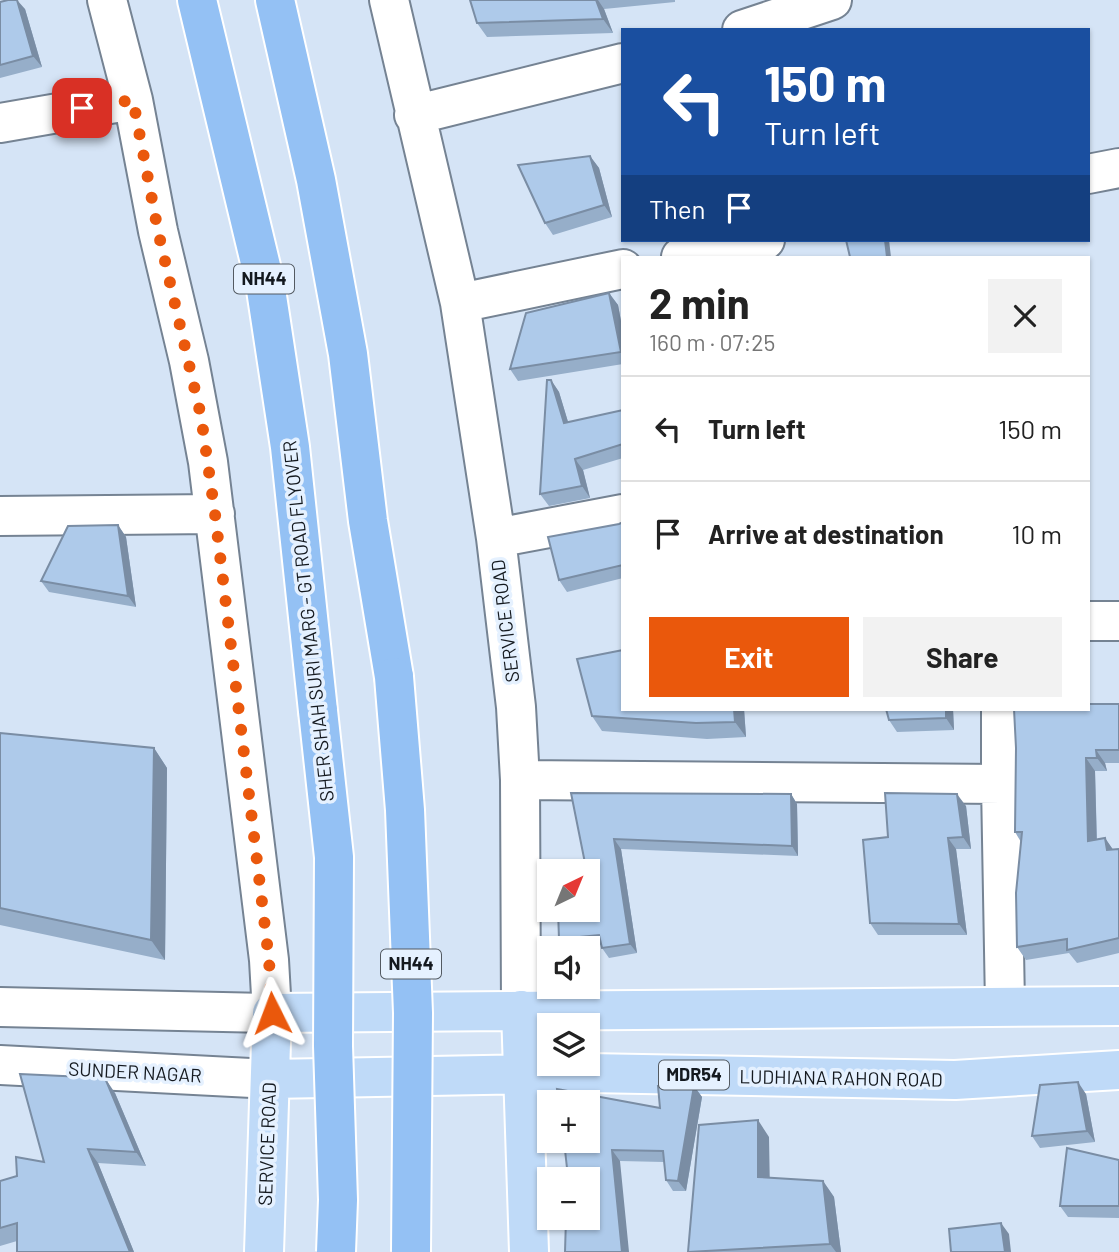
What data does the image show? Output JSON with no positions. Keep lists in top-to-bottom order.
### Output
{
  "streets": {
    "highway": ["NH44", "SHER SHAH SURI MARG - GT ROAD FLYOVER"],
    "main road": ["SERVICE ROAD", "MDR54", "LUDHIANA RAHON ROAD"],
    "street": ["SUNDER NAGAR"]
  },
  "crossings": [
    ["SERVICE ROAD", "SUNDER NAGAR"],
    ["SERVICE ROAD", "LUDHIANA RAHON ROAD"],
    ["SUNDER NAGAR", "LUDHIANA RAHON ROAD"]
  ],
  "north": "top right",
  "page": {
    "turn": ["150 m", "Turn left"],
    "then": "Then",
    "heading": ["2 min", "160 m · 07:25"],
    "list": [
      {
        "name": "Turn left",
        "value": "150 m"
      },
      {
        "name": "Arrive at destination",
        "value": "10 m"
      }
    ],
    "buttons": ["Exit", "Share"],
    "map_buttons": ["+", "−"]
  }
}
